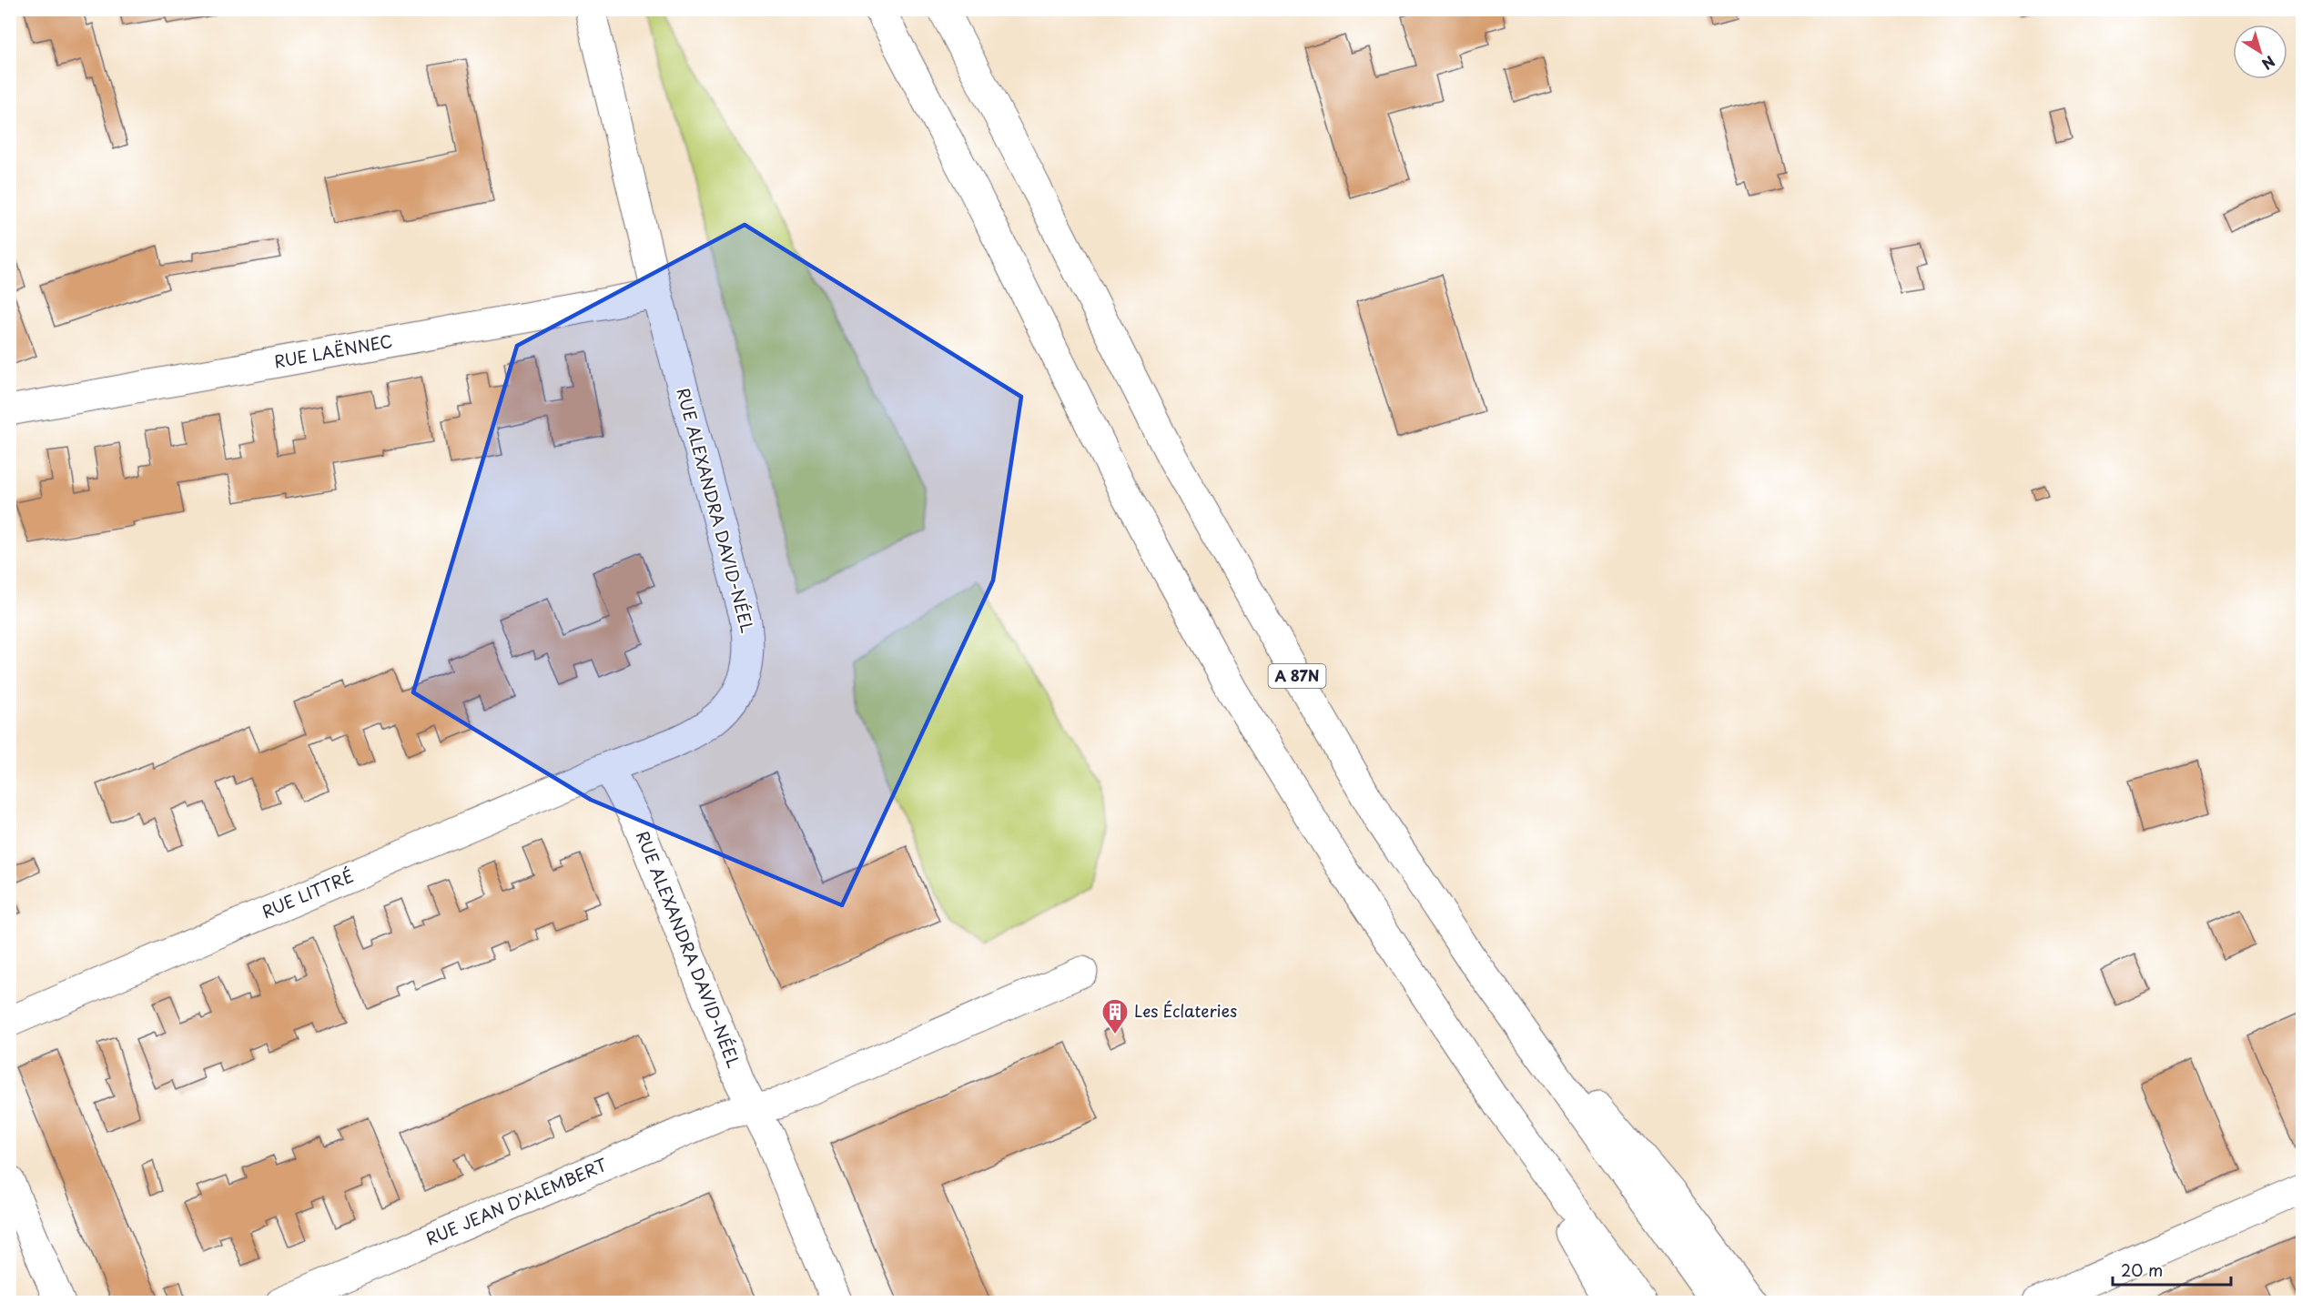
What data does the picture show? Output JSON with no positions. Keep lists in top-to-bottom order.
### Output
{
  "streets": {
    "main road": [
      "RUE LAËNNEC",
      "RUE ALEXANDRA DAVID-NÉEL",
      "A 87N",
      "RUE LITTRÉ",
      "RUE JEAN D'ALEMBERT"
    ]
  },
  "crossings": [
    ["RUE LAËNNEC", "RUE ALEXANDRA DAVID-NÉEL"],
    ["RUE ALEXANDRA DAVID-NÉEL", "RUE LITTRÉ"],
    ["RUE ALEXANDRA DAVID-NÉEL", "RUE JEAN D'ALEMBERT"]
  ],
  "places": {
    "building": ["Les Éclateries"]
  },
  "scale_bar": "20 m",
  "north": "bottom right"
}
